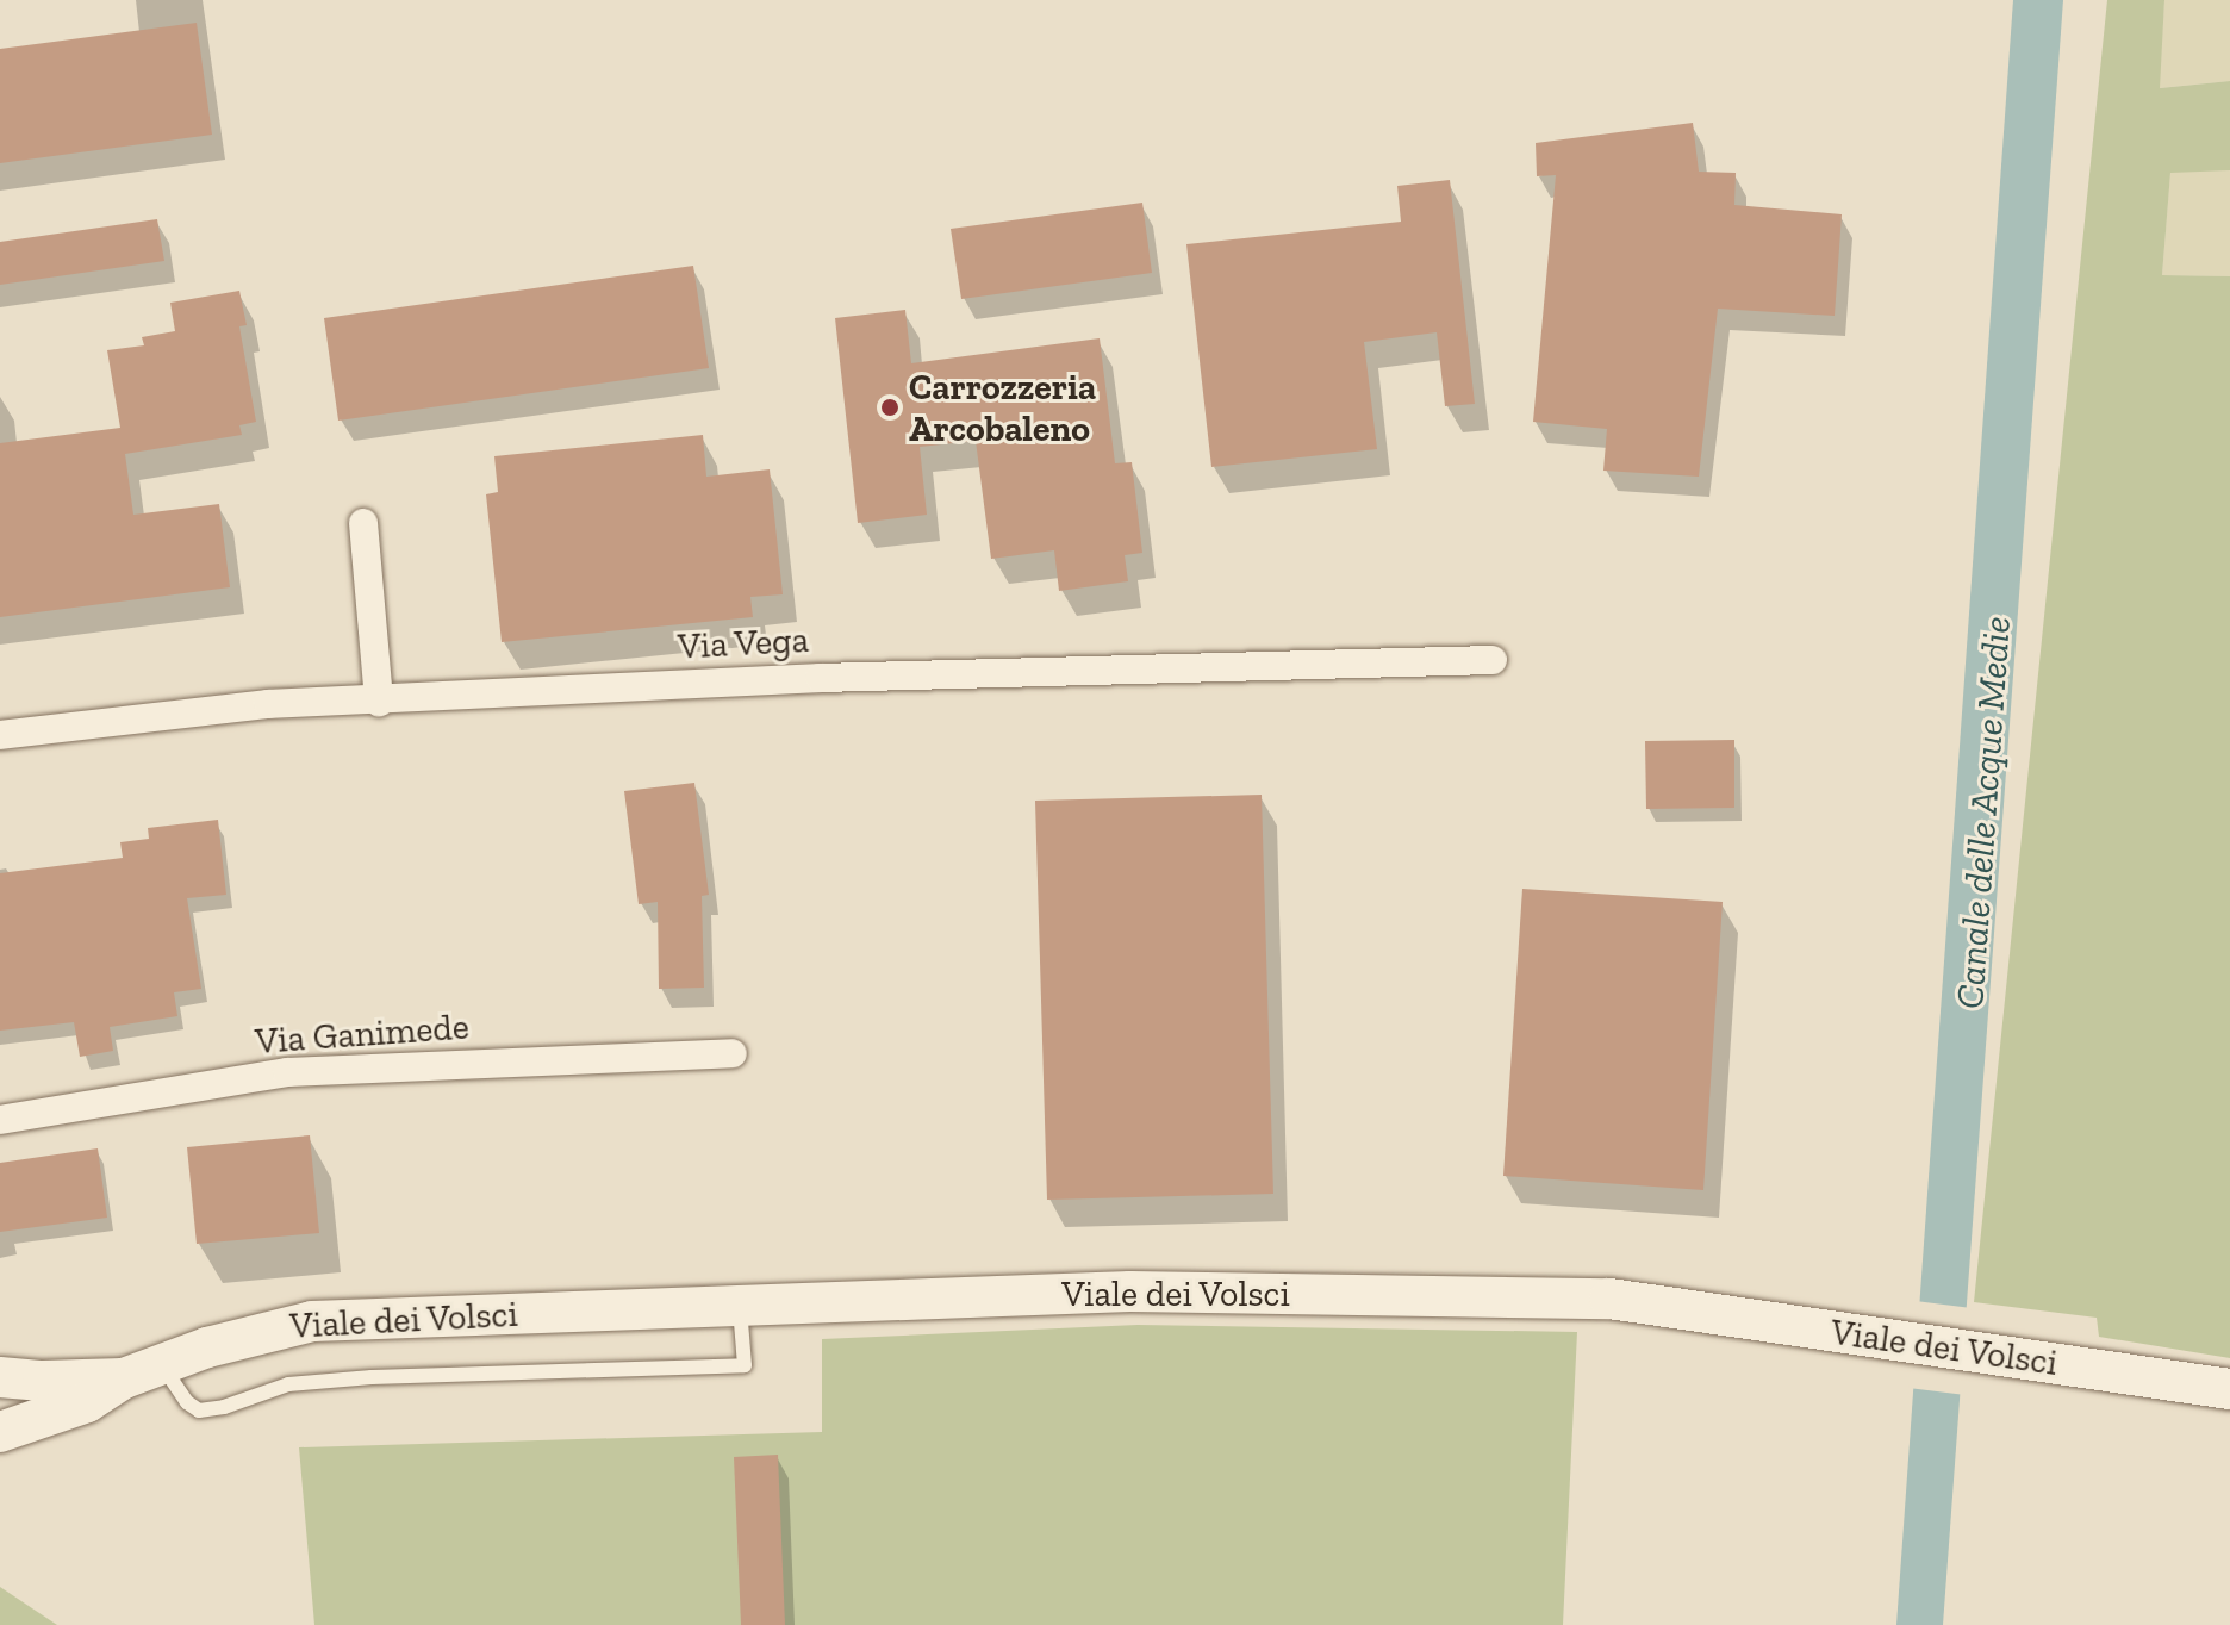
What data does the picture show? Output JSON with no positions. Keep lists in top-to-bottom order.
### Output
{
  "streets": {
    "street": ["Via Vega", "Via Ganimede", "Viale dei Volsci"]
  },
  "water": ["Canale delle Acque Medie"],
  "places": ["Carrozzeria Arcobaleno"]
}
